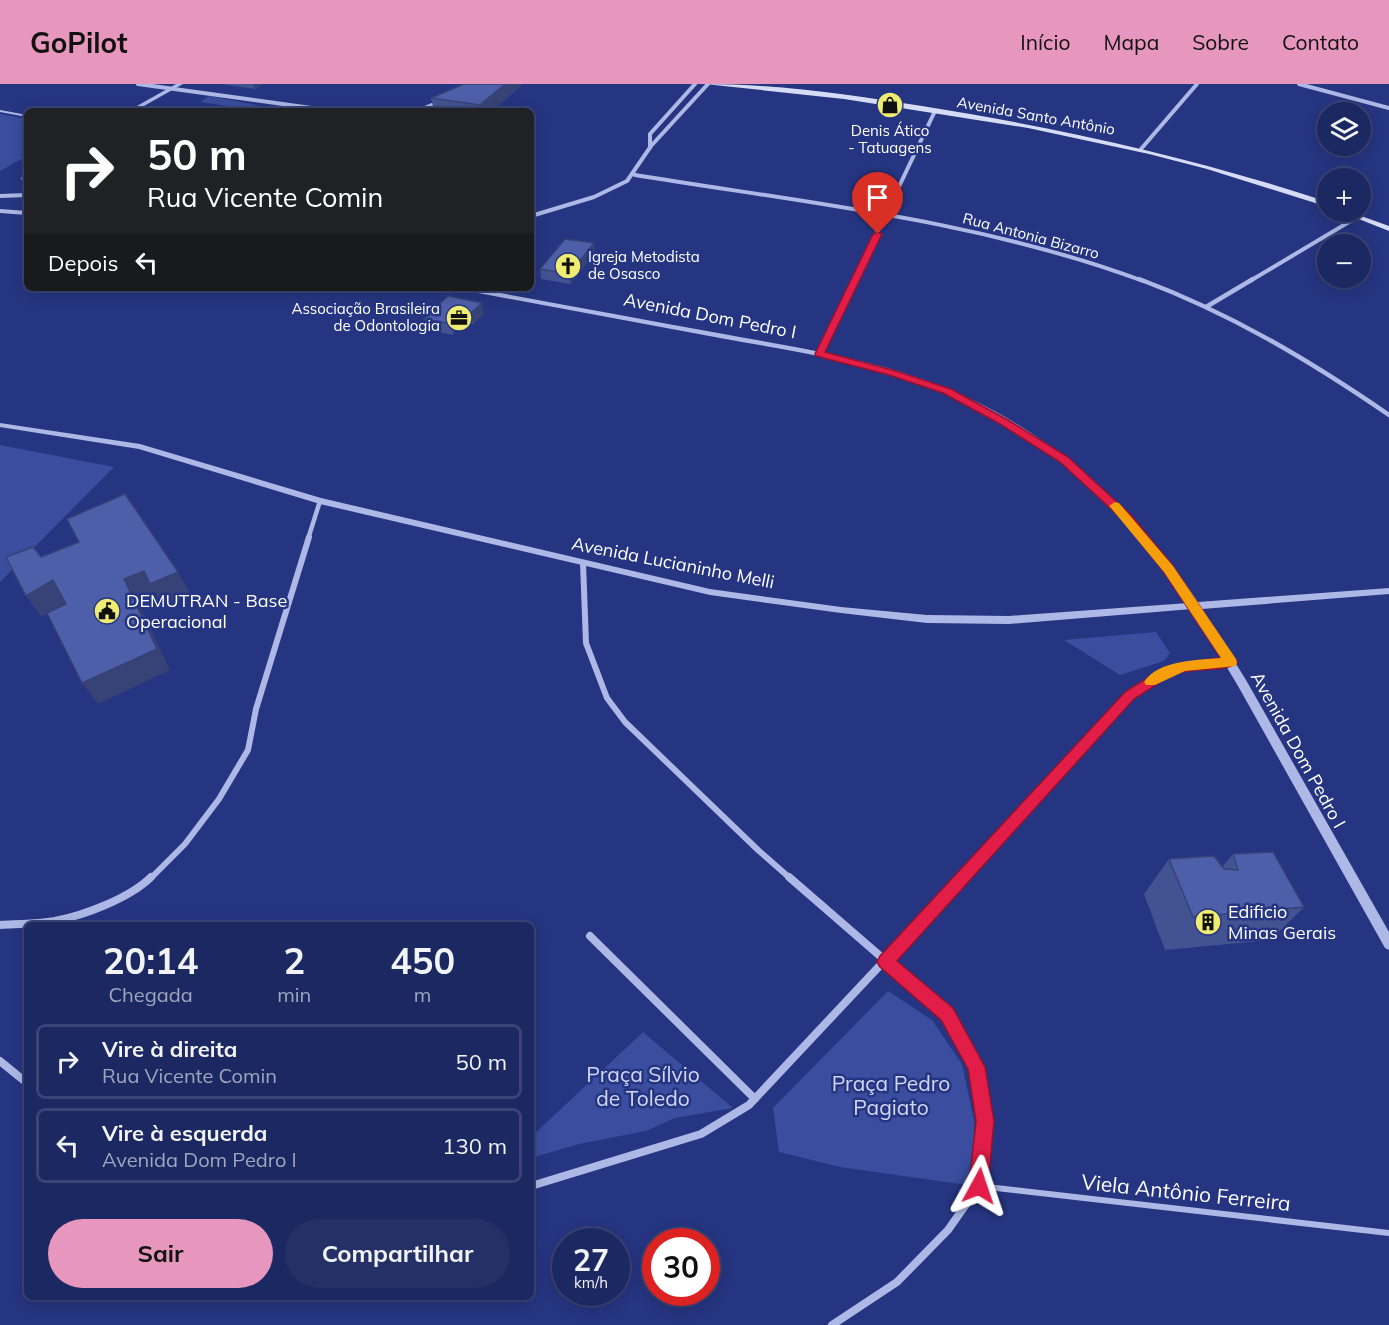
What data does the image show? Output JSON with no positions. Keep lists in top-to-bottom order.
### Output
{
  "streets": {
    "main road": ["Avenida Santo Antônio"],
    "street": ["Rua Antonia Bizarro", "Avenida Dom Pedro I", "Avenida Lucianinho Melli"],
    "lane": ["Viela Antônio Ferreira"]
  },
  "crossings": [
    ["Avenida Dom Pedro I", "Avenida Lucianinho Melli"]
  ],
  "parks": ["Praça Sílvio de Toledo", "Praça Pedro Pagiato"],
  "places": {
    "shop": ["Denis Ático - Tatuagens"],
    "church": ["Igreja Metodista de Osasco"],
    "office": ["Associação Brasileira de Odontologia"],
    "public building": ["DEMUTRAN - Base Operacional"],
    "building": ["Edificio Minas Gerais"]
  },
  "page": {
    "header": "GoPilot",
    "nav": [
      "Início",
      "Mapa",
      "Sobre",
      "Contato"
    ],
    "map_buttons": ["+", "−"],
    "turn": ["50 m", "Rua Vicente Comin"],
    "then": "Depois",
    "eta": [
      "20:14",
      "Chegada",
      "2",
      "min",
      "450",
      "m"
    ],
    "list": [
      {
        "name": "Vire à direita",
        "note": "Rua Vicente Comin",
        "value": "50 m"
      },
      {
        "name": "Vire à esquerda",
        "note": "Avenida Dom Pedro I",
        "value": "130 m"
      }
    ],
    "buttons": ["Sair", "Compartilhar"],
    "speed": "27 km/h",
    "limit": "30"
  }
}
